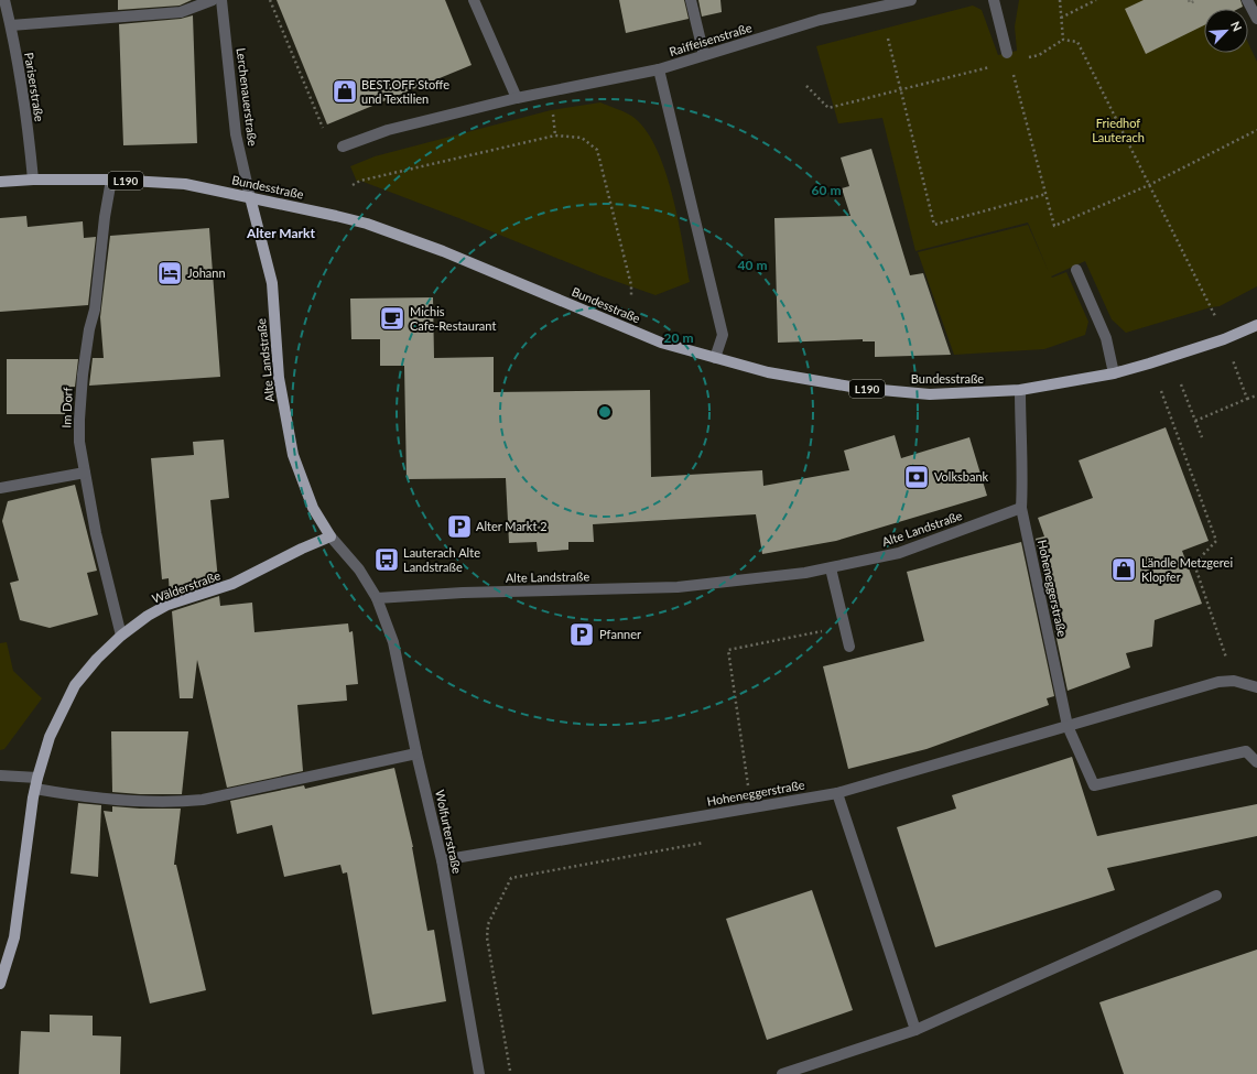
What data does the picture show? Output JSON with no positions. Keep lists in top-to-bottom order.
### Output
{
  "streets": {
    "main road": [
      "L190",
      "Bundesstraße",
      "Alte Landstraße",
      "Wälderstraße"
    ],
    "street": [
      "Raiffeisenstraße",
      "Pariserstraße",
      "Lerchenauerstraße",
      "Im Dorf",
      "Hoheneggerstraße",
      "Wolfurterstraße"
    ]
  },
  "crossings": [
    ["Pariserstraße", "Bundesstraße"],
    ["Lerchenauerstraße", "Bundesstraße"],
    ["Lerchenauerstraße", "Alte Landstraße"],
    ["Bundesstraße", "Alte Landstraße"],
    ["Bundesstraße", "Im Dorf"],
    ["Alte Landstraße", "Wälderstraße"],
    ["Alte Landstraße", "Hoheneggerstraße"],
    ["Alte Landstraße", "Wolfurterstraße"],
    ["Im Dorf", "Wälderstraße"],
    ["Hoheneggerstraße", "Wolfurterstraße"]
  ],
  "districts": ["Alter Markt"],
  "parks": ["Friedhof Lauterach"],
  "places": {
    "shop": ["BEST.OFF Stoffe und Textilien", "Ländle Metzgerei Klopfer"],
    "hotel": ["Johann"],
    "cafe": ["Michis Cafe-Restaurant"],
    "bank": ["Volksbank"],
    "parking": ["Alter Markt 2", "Pfanner"],
    "bus stop": ["Lauterach Alte Landstraße"]
  },
  "north": "top right",
  "rings": ["60 m", "40 m", "20 m"]
}
